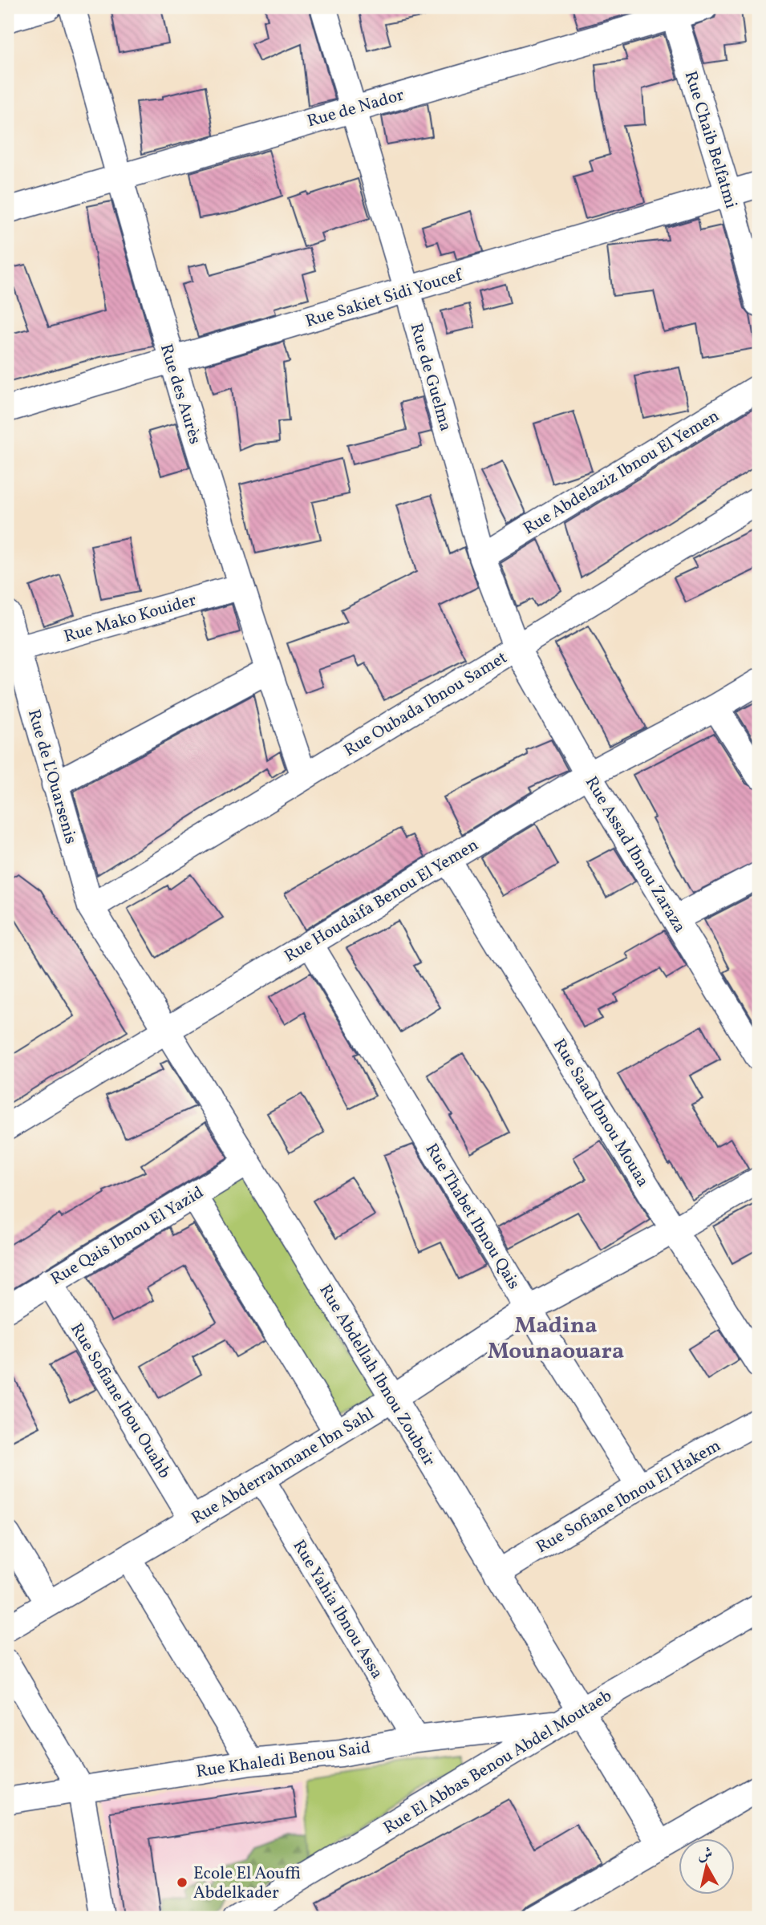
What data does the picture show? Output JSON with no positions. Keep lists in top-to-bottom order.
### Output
{
  "streets": {
    "street": [
      "Rue de Nador",
      "Rue Chaib Belfatmi",
      "Rue Sakiet Sidi Youcef",
      "Rue de Guelma",
      "Rue des Aurès",
      "Rue Abdelaziz Ibnou El Yemen",
      "Rue Mako Kouider",
      "Rue Oubada Ibnou Samet",
      "Rue de L'Ouarsenis",
      "Rue Assad Ibnou Zaraza",
      "Rue Houdaifa Benou El Yemen",
      "Rue Saad Ibnou Mouaa",
      "Rue Thabet Ibnou Qais",
      "Rue Qais Ibnou El Yazid",
      "Rue Abdellah Ibnou Zoubeir",
      "Rue Sofiane Ibou Ouahb",
      "Rue Abderrahmane Ibn Sahl",
      "Rue Sofiane Ibnou El Hakem",
      "Rue Yahia Ibnou Assa",
      "Rue Khaledi Benou Said",
      "Rue El Abbas Benou Abdel Moutaeb"
    ]
  },
  "crossings": [
    ["Rue de Nador", "Rue Chaib Belfatmi"],
    ["Rue de Nador", "Rue de Guelma"],
    ["Rue de Nador", "Rue des Aurès"],
    ["Rue Chaib Belfatmi", "Rue Sakiet Sidi Youcef"],
    ["Rue Sakiet Sidi Youcef", "Rue de Guelma"],
    ["Rue Sakiet Sidi Youcef", "Rue des Aurès"],
    ["Rue de Guelma", "Rue Abdelaziz Ibnou El Yemen"],
    ["Rue de Guelma", "Rue Oubada Ibnou Samet"],
    ["Rue de Guelma", "Rue Assad Ibnou Zaraza"],
    ["Rue des Aurès", "Rue Mako Kouider"],
    ["Rue des Aurès", "Rue Oubada Ibnou Samet"],
    ["Rue Mako Kouider", "Rue de L'Ouarsenis"],
    ["Rue Oubada Ibnou Samet", "Rue de L'Ouarsenis"],
    ["Rue Oubada Ibnou Samet", "Rue Assad Ibnou Zaraza"],
    ["Rue Oubada Ibnou Samet", "Rue Abdellah Ibnou Zoubeir"],
    ["Rue de L'Ouarsenis", "Rue Abdellah Ibnou Zoubeir"],
    ["Rue Assad Ibnou Zaraza", "Rue Houdaifa Benou El Yemen"],
    ["Rue Houdaifa Benou El Yemen", "Rue Saad Ibnou Mouaa"],
    ["Rue Houdaifa Benou El Yemen", "Rue Thabet Ibnou Qais"],
    ["Rue Houdaifa Benou El Yemen", "Rue Abdellah Ibnou Zoubeir"],
    ["Rue Saad Ibnou Mouaa", "Rue Abderrahmane Ibn Sahl"],
    ["Rue Thabet Ibnou Qais", "Rue Abderrahmane Ibn Sahl"],
    ["Rue Thabet Ibnou Qais", "Rue Sofiane Ibnou El Hakem"],
    ["Rue Qais Ibnou El Yazid", "Rue Abdellah Ibnou Zoubeir"],
    ["Rue Qais Ibnou El Yazid", "Rue Sofiane Ibou Ouahb"],
    ["Rue Abdellah Ibnou Zoubeir", "Rue Abderrahmane Ibn Sahl"],
    ["Rue Abdellah Ibnou Zoubeir", "Rue Sofiane Ibnou El Hakem"],
    ["Rue Abdellah Ibnou Zoubeir", "Rue El Abbas Benou Abdel Moutaeb"],
    ["Rue Sofiane Ibou Ouahb", "Rue Abderrahmane Ibn Sahl"],
    ["Rue Abderrahmane Ibn Sahl", "Rue Yahia Ibnou Assa"],
    ["Rue Yahia Ibnou Assa", "Rue Khaledi Benou Said"],
    ["Rue Khaledi Benou Said", "Rue El Abbas Benou Abdel Moutaeb"]
  ],
  "districts": ["Madina Mounaouara"],
  "places": ["Ecole El Aouffi Abdelkader"],
  "north": "top"
}
